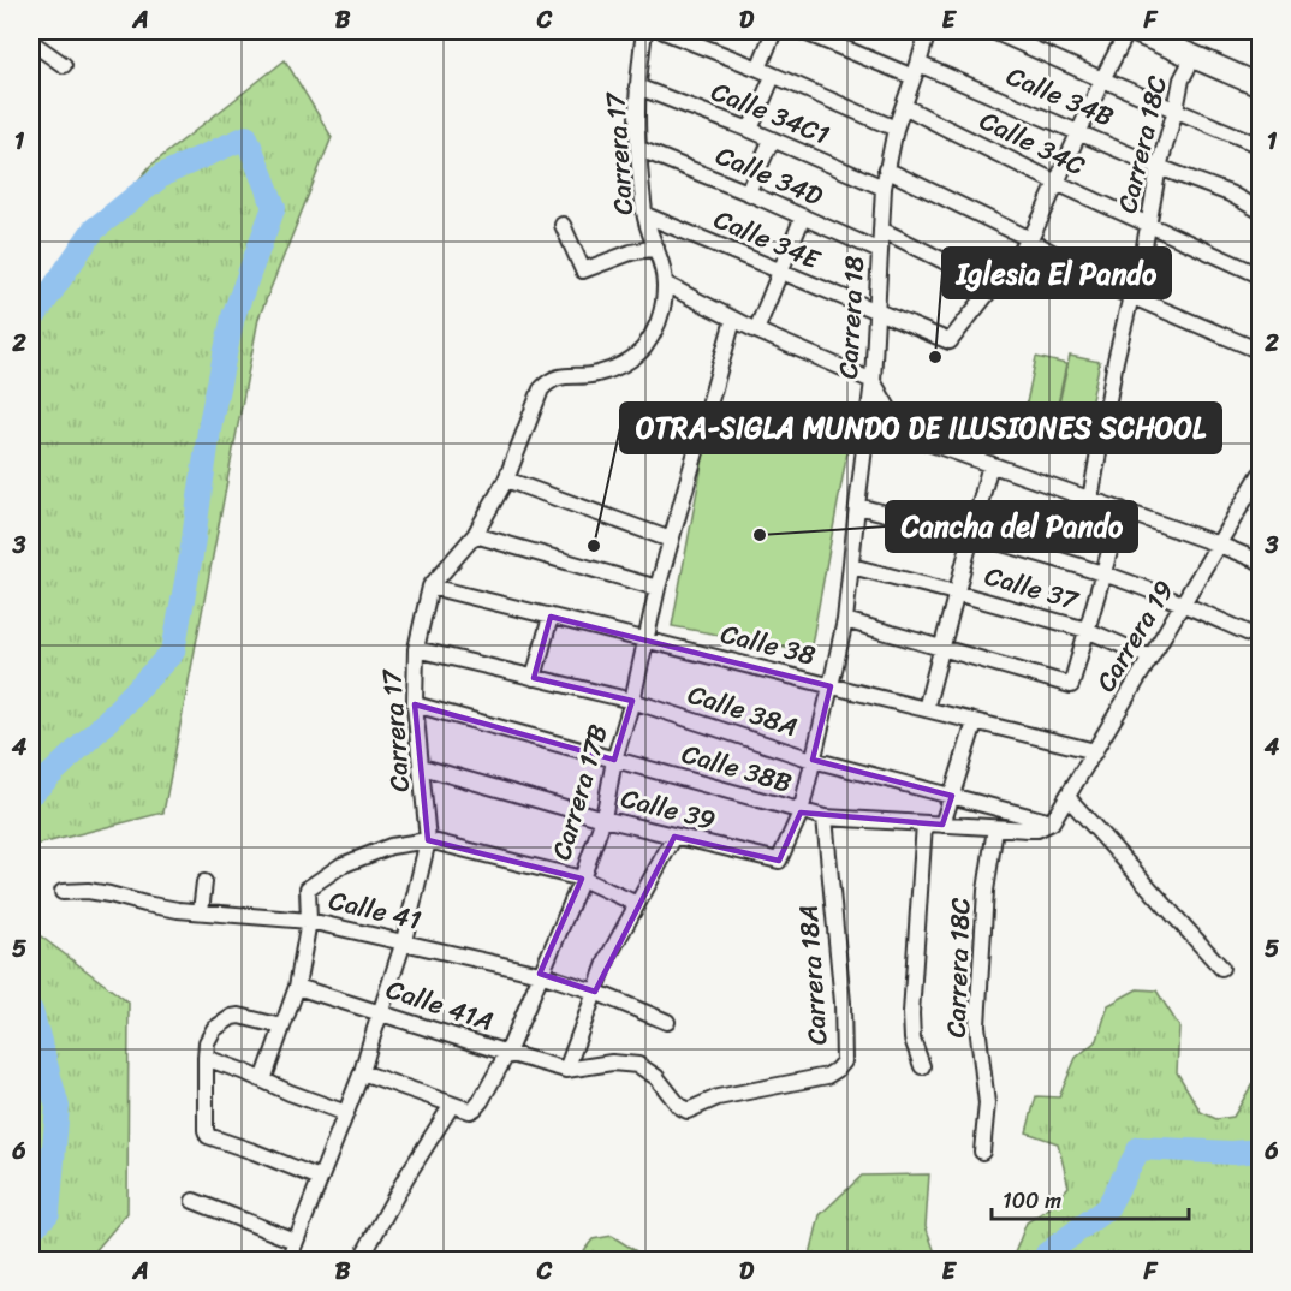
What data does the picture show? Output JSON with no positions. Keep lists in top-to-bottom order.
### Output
{
  "streets": {
    "street": [
      "Calle 34B",
      "Calle 34C1",
      "Calle 34C",
      "Carrera 18C",
      "Carrera 17",
      "Calle 34D",
      "Calle 34E",
      "Carrera 18",
      "Calle 37",
      "Carrera 19",
      "Calle 38",
      "Calle 38A",
      "Calle 38B",
      "Carrera 17B",
      "Calle 39",
      "Calle 41",
      "Carrera 18A",
      "Calle 41A"
    ]
  },
  "crossings": [
    ["Calle 34B", "Carrera 18C"],
    ["Calle 34B", "Carrera 18"],
    ["Calle 34C1", "Carrera 17"],
    ["Calle 34C1", "Carrera 18"],
    ["Calle 34C", "Carrera 18C"],
    ["Calle 34C", "Carrera 18"],
    ["Carrera 18C", "Calle 38B"],
    ["Carrera 17", "Calle 34D"],
    ["Carrera 17", "Calle 34E"],
    ["Carrera 17", "Calle 38"],
    ["Carrera 17", "Calle 38A"],
    ["Carrera 17", "Calle 38B"],
    ["Carrera 17", "Calle 39"],
    ["Carrera 17", "Calle 41"],
    ["Carrera 17", "Calle 41A"],
    ["Calle 34D", "Carrera 18"],
    ["Calle 34E", "Carrera 18"],
    ["Carrera 18", "Calle 37"],
    ["Carrera 18", "Calle 38"],
    ["Carrera 18", "Calle 38A"],
    ["Carrera 18", "Calle 38B"],
    ["Carrera 18", "Calle 39"],
    ["Calle 37", "Carrera 19"],
    ["Carrera 19", "Calle 38"],
    ["Carrera 19", "Calle 38A"],
    ["Carrera 19", "Calle 38B"],
    ["Calle 38", "Carrera 17B"],
    ["Calle 38A", "Calle 38B"],
    ["Calle 38A", "Carrera 17B"],
    ["Calle 38B", "Carrera 17B"],
    ["Calle 38B", "Carrera 18A"],
    ["Carrera 17B", "Calle 39"],
    ["Carrera 17B", "Calle 41"],
    ["Carrera 17B", "Calle 41A"],
    ["Carrera 18A", "Calle 41A"]
  ],
  "places": ["Iglesia El Pando", "Cancha del Pando", "OTRA-SIGLA MUNDO DE ILUSIONES SCHOOL"],
  "scale_bar": "100 m",
  "grid": {
    "columns": [
      "A",
      "B",
      "C",
      "D",
      "E",
      "F"
    ],
    "rows": [
      "1",
      "2",
      "3",
      "4",
      "5",
      "6"
    ]
  }
}
